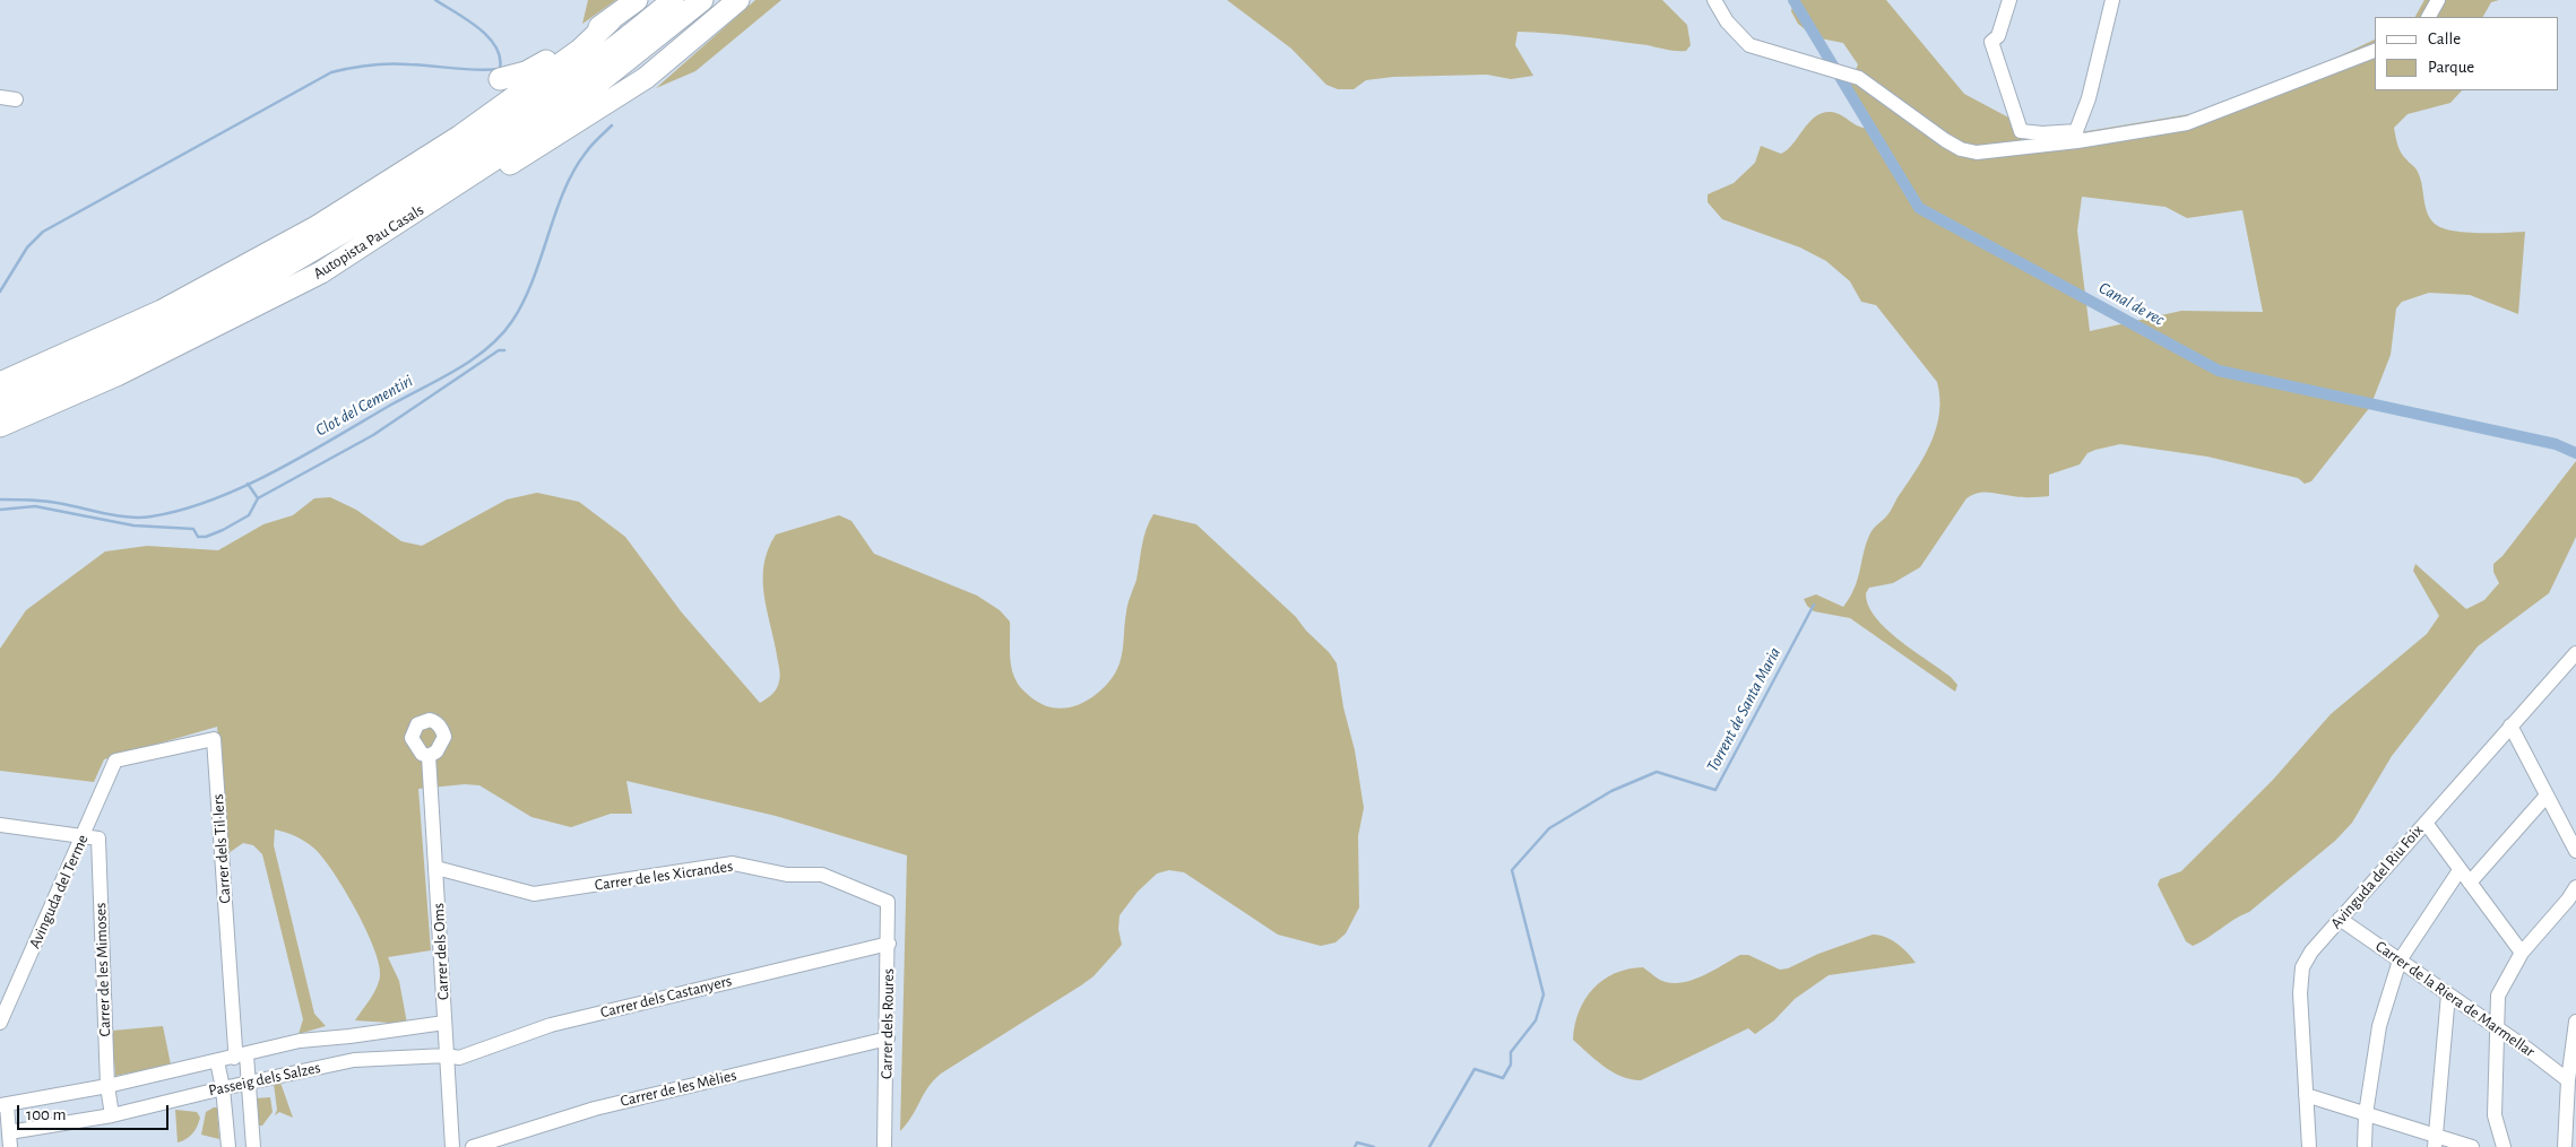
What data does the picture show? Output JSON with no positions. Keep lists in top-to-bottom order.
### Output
{
  "streets": {
    "highway": ["Autopista Pau Casals"],
    "street": [
      "Carrer dels Til·lers",
      "Carrer de les Xicrandes",
      "Avinguda del Riu Foix",
      "Avinguda del Terme",
      "Carrer dels Oms",
      "Carrer de les Mimoses",
      "Carrer dels Castanyers",
      "Carrer de la Riera de Marmellar",
      "Carrer dels Roures",
      "Passeig dels Salzes",
      "Carrer de les Mèlies"
    ]
  },
  "crossings": [
    ["Carrer dels Til·lers", "Avinguda del Terme"],
    ["Carrer dels Til·lers", "Passeig dels Salzes"],
    ["Carrer de les Xicrandes", "Carrer dels Oms"],
    ["Carrer de les Xicrandes", "Carrer dels Roures"],
    ["Avinguda del Riu Foix", "Carrer de la Riera de Marmellar"],
    ["Avinguda del Terme", "Carrer de les Mimoses"],
    ["Carrer dels Oms", "Carrer dels Castanyers"],
    ["Carrer dels Oms", "Passeig dels Salzes"],
    ["Carrer de les Mimoses", "Passeig dels Salzes"],
    ["Carrer dels Castanyers", "Carrer dels Roures"],
    ["Carrer dels Castanyers", "Passeig dels Salzes"],
    ["Carrer dels Roures", "Carrer de les Mèlies"]
  ],
  "water": ["Canal de rec", "Clot del Cementiri", "Torrent de Santa Maria"],
  "legend": ["Calle", "Parque"],
  "scale_bar": "100 m"
}
